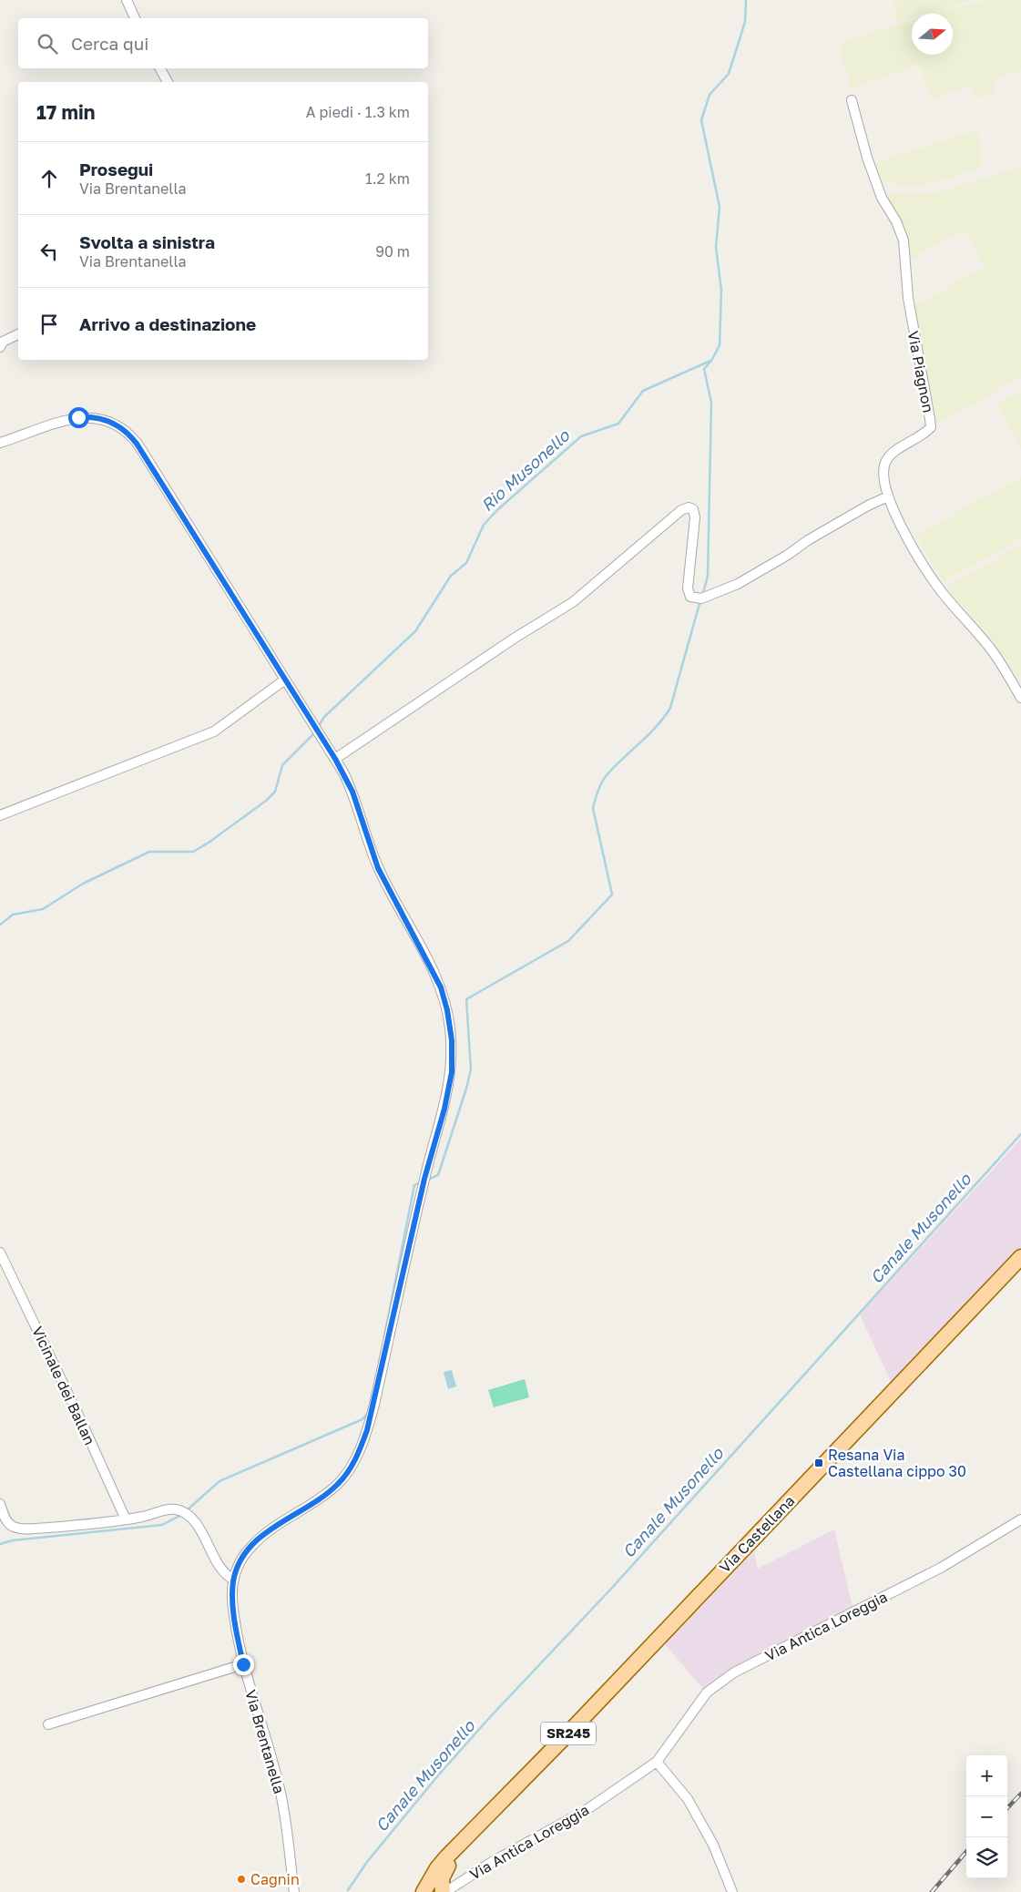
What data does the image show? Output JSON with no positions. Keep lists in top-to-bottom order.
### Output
{
  "streets": {
    "main road": ["Via Castellana", "SR245"],
    "street": [
      "Via Piagnon",
      "Vicinale dei Ballan",
      "Via Antica Loreggia",
      "Via Brentanella"
    ]
  },
  "crossings": [
    ["Via Castellana", "Via Antica Loreggia"]
  ],
  "water": ["Rio Musonello", "Canale Musonello"],
  "places": {
    "transit": ["Resana Via Castellana cippo 30"],
    "other": ["Cagnin"]
  },
  "north": "right",
  "page": {
    "search": "Cerca qui",
    "heading": ["17 min", "A piedi · 1.3 km"],
    "list": [
      ["Prosegui", "Via Brentanella", "1.2 km"],
      ["Svolta a sinistra", "Via Brentanella", "90 m"],
      "Arrivo a destinazione"
    ],
    "map_buttons": ["+", "−"]
  }
}
